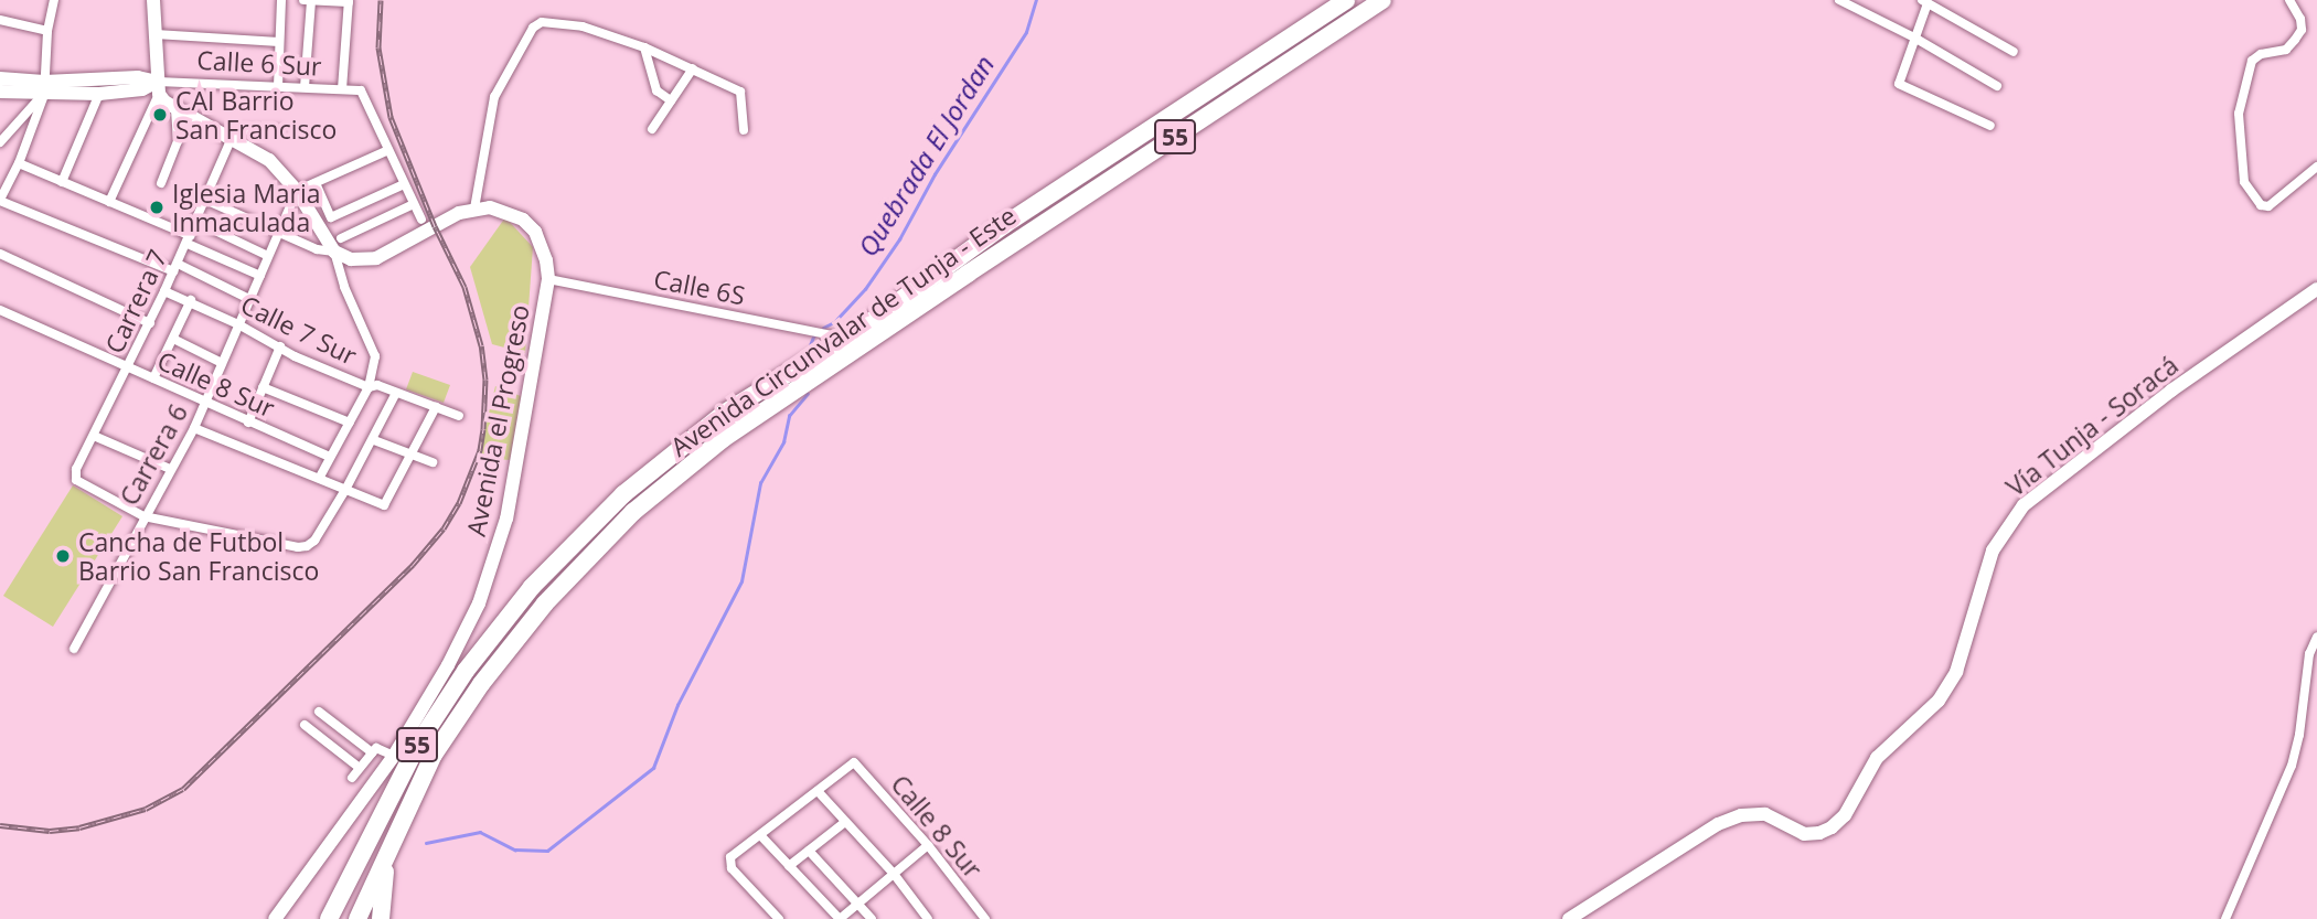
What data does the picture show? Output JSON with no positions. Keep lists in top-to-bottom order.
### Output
{
  "streets": {
    "highway": ["55", "Avenida Circunvalar de Tunja - Este"],
    "main road": ["Calle 6 Sur", "Avenida el Progreso", "Vía Tunja - Soracá"],
    "street": [
      "Calle 6S",
      "Carrera 7",
      "Calle 7 Sur",
      "Calle 8 Sur",
      "Carrera 6"
    ]
  },
  "crossings": [
    ["Calle 6S", "Avenida Circunvalar de Tunja - Este"],
    ["Calle 6S", "Avenida el Progreso"],
    ["Carrera 7", "Calle 7 Sur"],
    ["Carrera 7", "Calle 8 Sur"],
    ["Carrera 7", "Carrera 6"],
    ["Calle 7 Sur", "Carrera 6"],
    ["Calle 8 Sur", "Carrera 6"]
  ],
  "water": ["Quebrada El Jordan"],
  "places": ["CAI Barrio San Francisco", "Iglesia Maria Inmaculada", "Cancha de Futbol Barrio San Francisco"]
}
